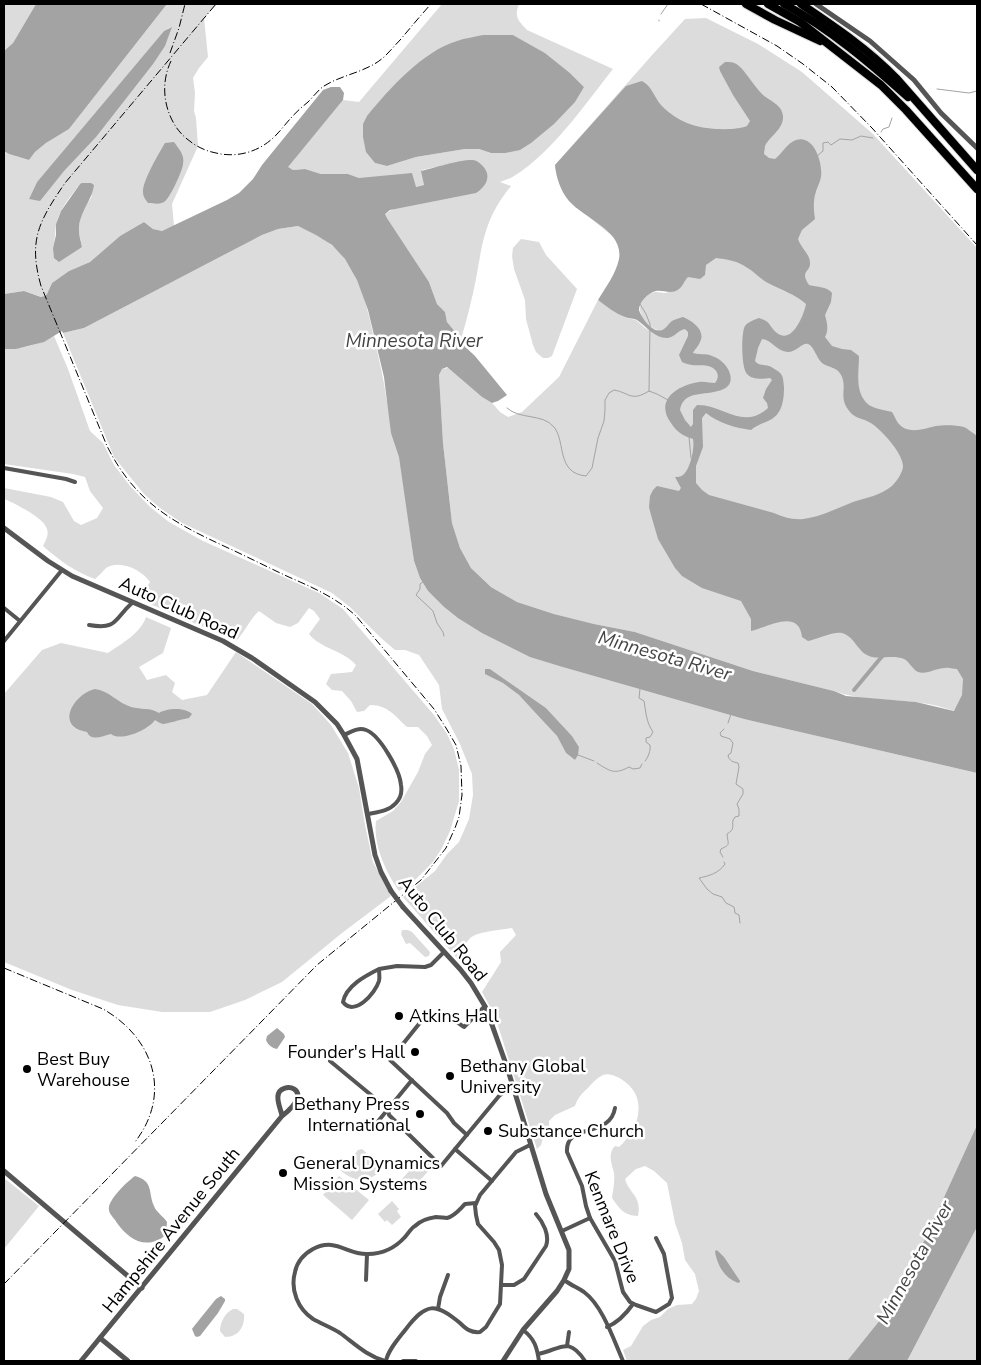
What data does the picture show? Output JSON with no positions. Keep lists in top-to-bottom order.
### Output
{
  "streets": {
    "street": ["Auto Club Road", "Kenmare Drive", "Hampshire Avenue South"]
  },
  "water": ["Minnesota River"],
  "places": [
    "Atkins Hall",
    "Founder's Hall",
    "Best Buy Warehouse",
    "Bethany Global University",
    "Bethany Press International",
    "Substance Church",
    "General Dynamics Mission Systems"
  ]
}
